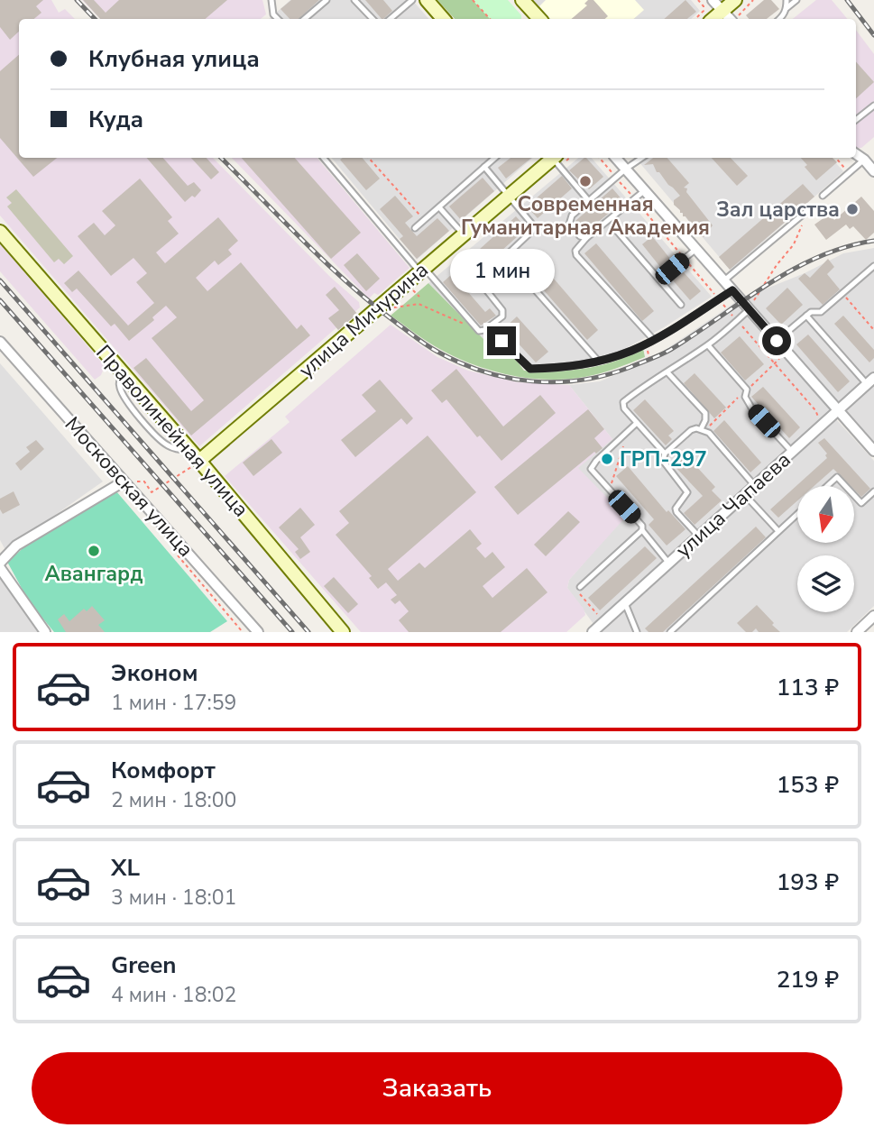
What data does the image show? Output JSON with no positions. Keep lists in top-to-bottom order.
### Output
{
  "streets": {
    "main road": ["улица Мичурина", "Праволинейная улица"],
    "street": ["Московская улица", "улица Чапаева"]
  },
  "crossings": [
    ["улица Мичурина", "Праволинейная улица"]
  ],
  "places": [
    "Современная Гуманитарная Академия",
    "Зал царства",
    "ГРП-297",
    "Авангард"
  ],
  "north": "bottom",
  "page": {
    "banner": ["Клубная улица", "Куда"],
    "bubble": "1 мин",
    "list": [
      {
        "name": "Эконом",
        "note": "1 мин · 17:59",
        "value": "113 ₽"
      },
      {
        "name": "Комфорт",
        "note": "2 мин · 18:00",
        "value": "153 ₽"
      },
      {
        "name": "XL",
        "note": "3 мин · 18:01",
        "value": "193 ₽"
      },
      {
        "name": "Green",
        "note": "4 мин · 18:02",
        "value": "219 ₽"
      }
    ],
    "buttons": "Заказать"
  }
}
